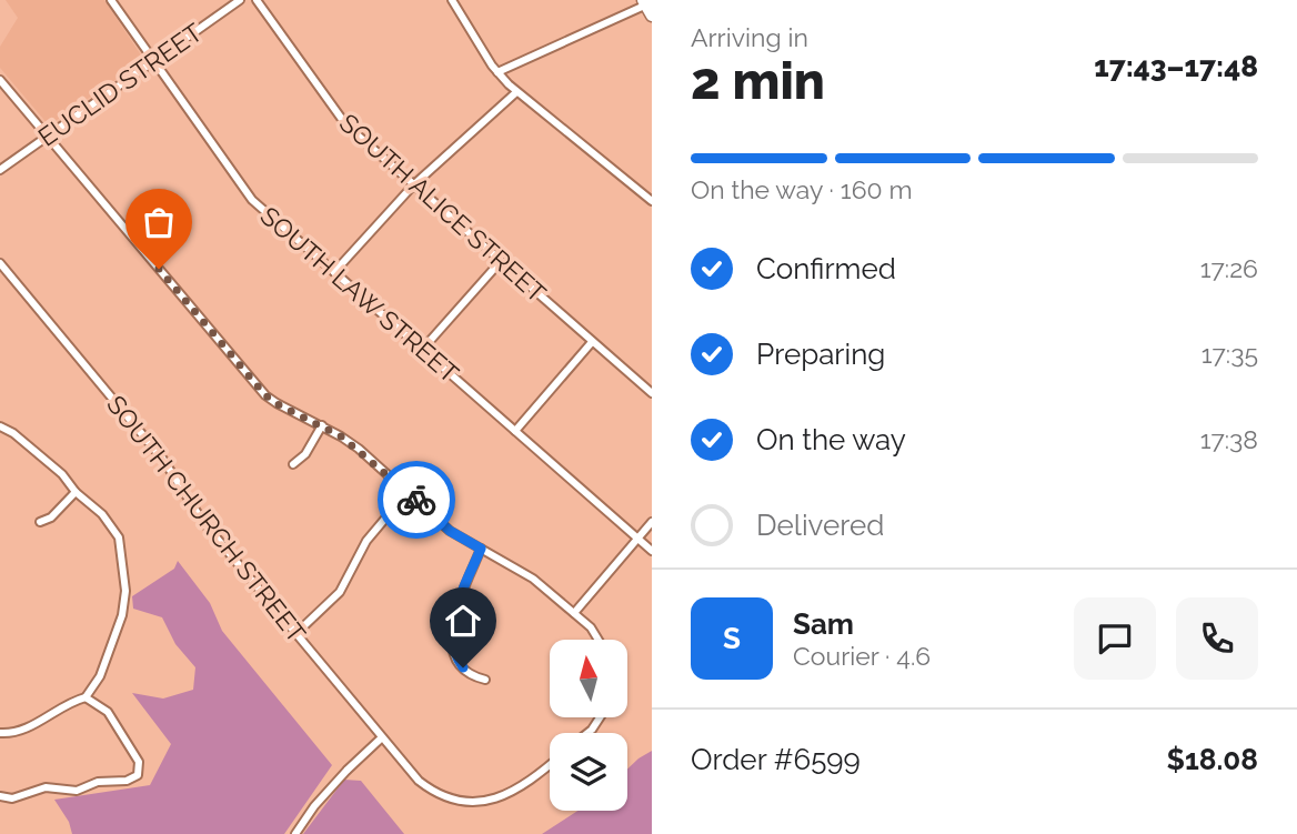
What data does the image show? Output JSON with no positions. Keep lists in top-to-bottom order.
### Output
{
  "streets": {
    "street": [
      "EUCLID STREET",
      "SOUTH ALICE STREET",
      "SOUTH LAW STREET",
      "SOUTH CHURCH STREET"
    ]
  },
  "crossings": [
    ["EUCLID STREET", "SOUTH LAW STREET"]
  ],
  "north": "top",
  "page": {
    "heading": ["2 min", "Arriving in", "17:43–17:48"],
    "panel": [
      "Sam",
      "Courier · 4.6",
      "Order #6599",
      "$18.08"
    ],
    "bar": "On the way · 160 m",
    "list": [
      ["Confirmed", "17:26"],
      ["Preparing", "17:35"],
      ["On the way", "17:38"],
      "Delivered"
    ],
    "round": "S"
  }
}
